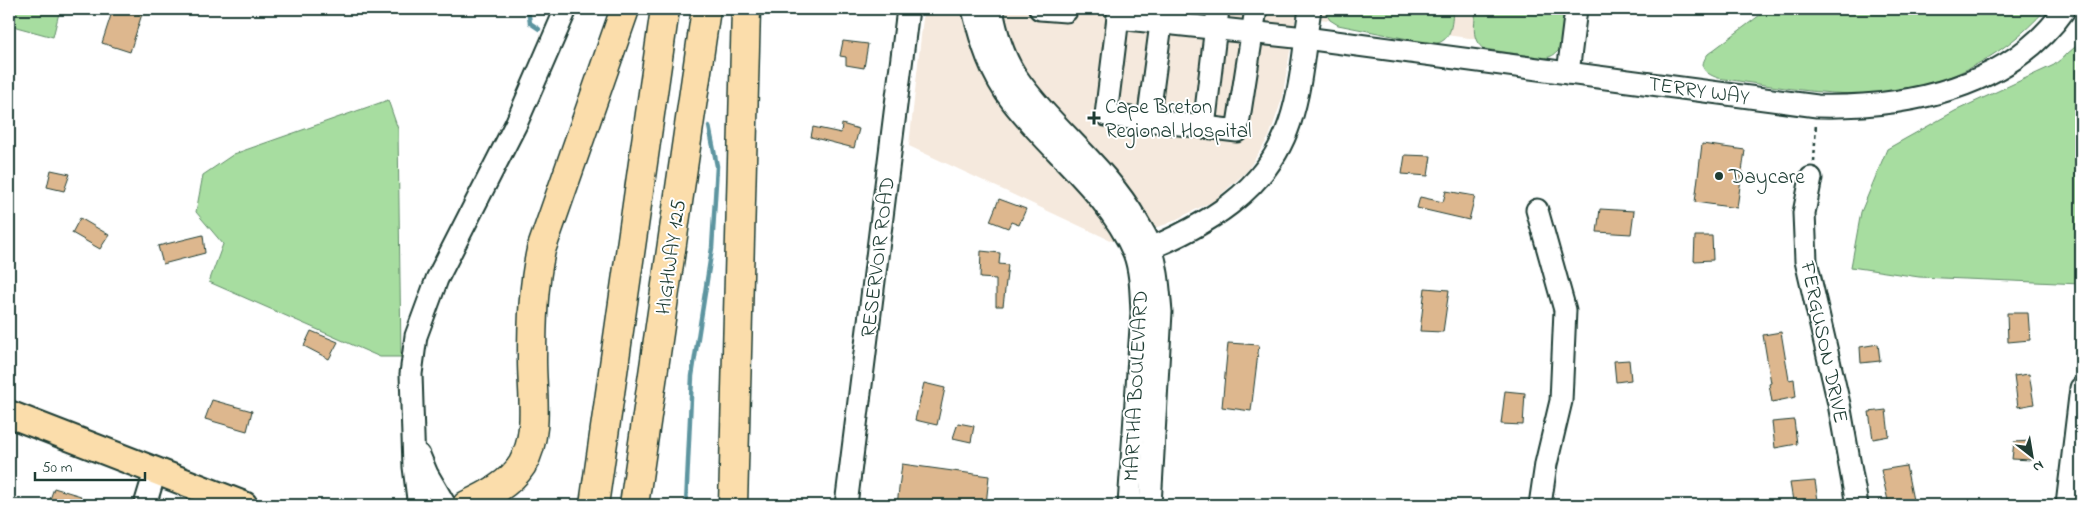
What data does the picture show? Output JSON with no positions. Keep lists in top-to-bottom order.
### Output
{
  "streets": {
    "highway": ["HIGHWAY 125"],
    "street": [
      "TERRY WAY",
      "RESERVOIR ROAD",
      "FERGUSON DRIVE",
      "MARTHA BOULEVARD"
    ]
  },
  "places": {
    "health": ["Cape Breton Regional Hospital"],
    "other": ["Daycare"]
  },
  "scale_bar": "50 m",
  "north": "bottom right"
}
